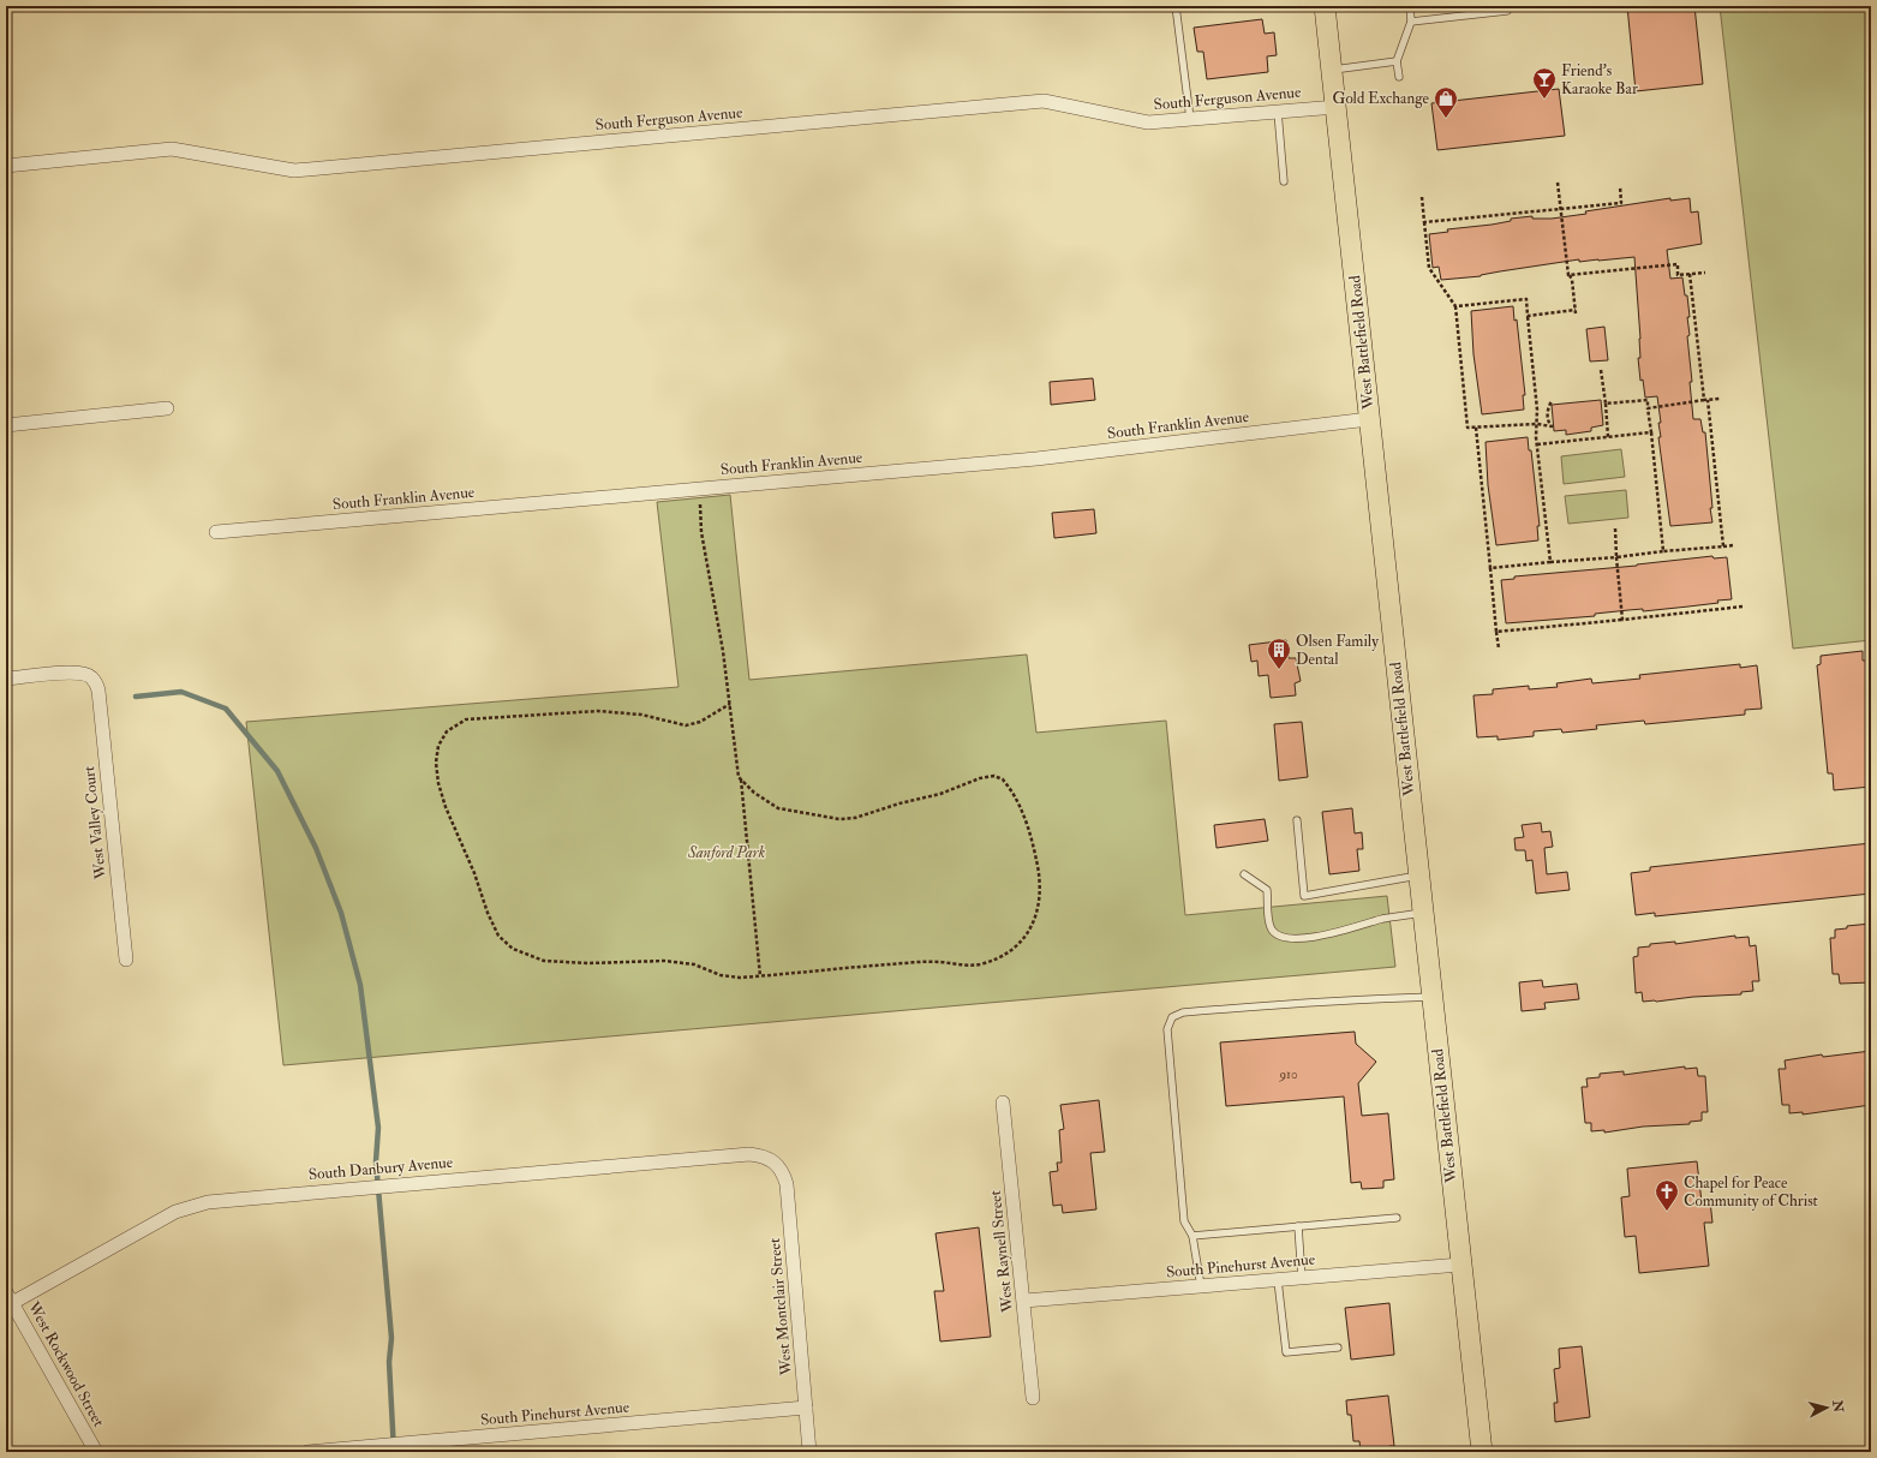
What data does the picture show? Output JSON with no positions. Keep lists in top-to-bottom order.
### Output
{
  "streets": {
    "main road": ["West Battlefield Road"],
    "street": [
      "South Ferguson Avenue",
      "South Franklin Avenue",
      "West Valley Court",
      "South Danbury Avenue",
      "West Raynell Street",
      "South Pinehurst Avenue",
      "West Montclair Street",
      "West Rockwood Street"
    ]
  },
  "crossings": [
    ["South Ferguson Avenue", "West Battlefield Road"],
    ["West Battlefield Road", "South Franklin Avenue"],
    ["West Battlefield Road", "South Pinehurst Avenue"],
    ["South Danbury Avenue", "West Montclair Street"],
    ["South Danbury Avenue", "West Rockwood Street"],
    ["West Raynell Street", "South Pinehurst Avenue"],
    ["South Pinehurst Avenue", "West Montclair Street"]
  ],
  "parks": ["Sanford Park"],
  "places": {
    "bar": ["Friend's Karaoke Bar"],
    "shop": ["Gold Exchange"],
    "building": ["Olsen Family Dental"],
    "church": ["Chapel for Peace Community of Christ"]
  },
  "house_numbers": ["910"],
  "north": "right"
}
